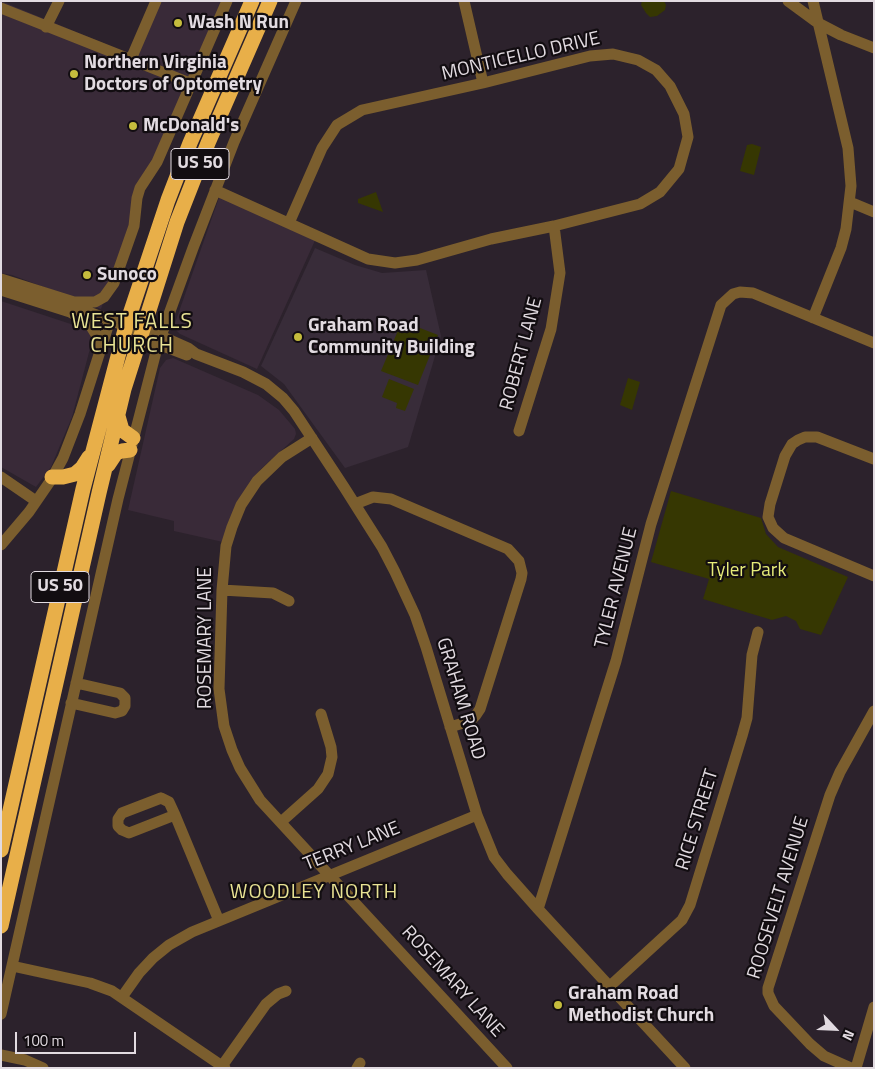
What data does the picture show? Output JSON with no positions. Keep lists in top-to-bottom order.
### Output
{
  "streets": {
    "highway": ["US 50"],
    "street": [
      "MONTICELLO DRIVE",
      "ROBERT LANE",
      "TYLER AVENUE",
      "ROSEMARY LANE",
      "GRAHAM ROAD",
      "RICE STREET",
      "TERRY LANE",
      "ROOSEVELT AVENUE"
    ]
  },
  "crossings": [
    ["MONTICELLO DRIVE", "ROBERT LANE"],
    ["US 50", "GRAHAM ROAD"],
    ["TYLER AVENUE", "GRAHAM ROAD"],
    ["ROSEMARY LANE", "GRAHAM ROAD"],
    ["ROSEMARY LANE", "TERRY LANE"],
    ["GRAHAM ROAD", "RICE STREET"],
    ["GRAHAM ROAD", "TERRY LANE"]
  ],
  "districts": ["WEST FALLS CHURCH", "WOODLEY NORTH"],
  "parks": ["Tyler Park"],
  "places": [
    "Wash N Run",
    "Northern Virginia Doctors of Optometry",
    "McDonald's",
    "Sunoco",
    "Graham Road Community Building",
    "Graham Road Methodist Church"
  ],
  "scale_bar": "100 m",
  "north": "bottom right"
}
